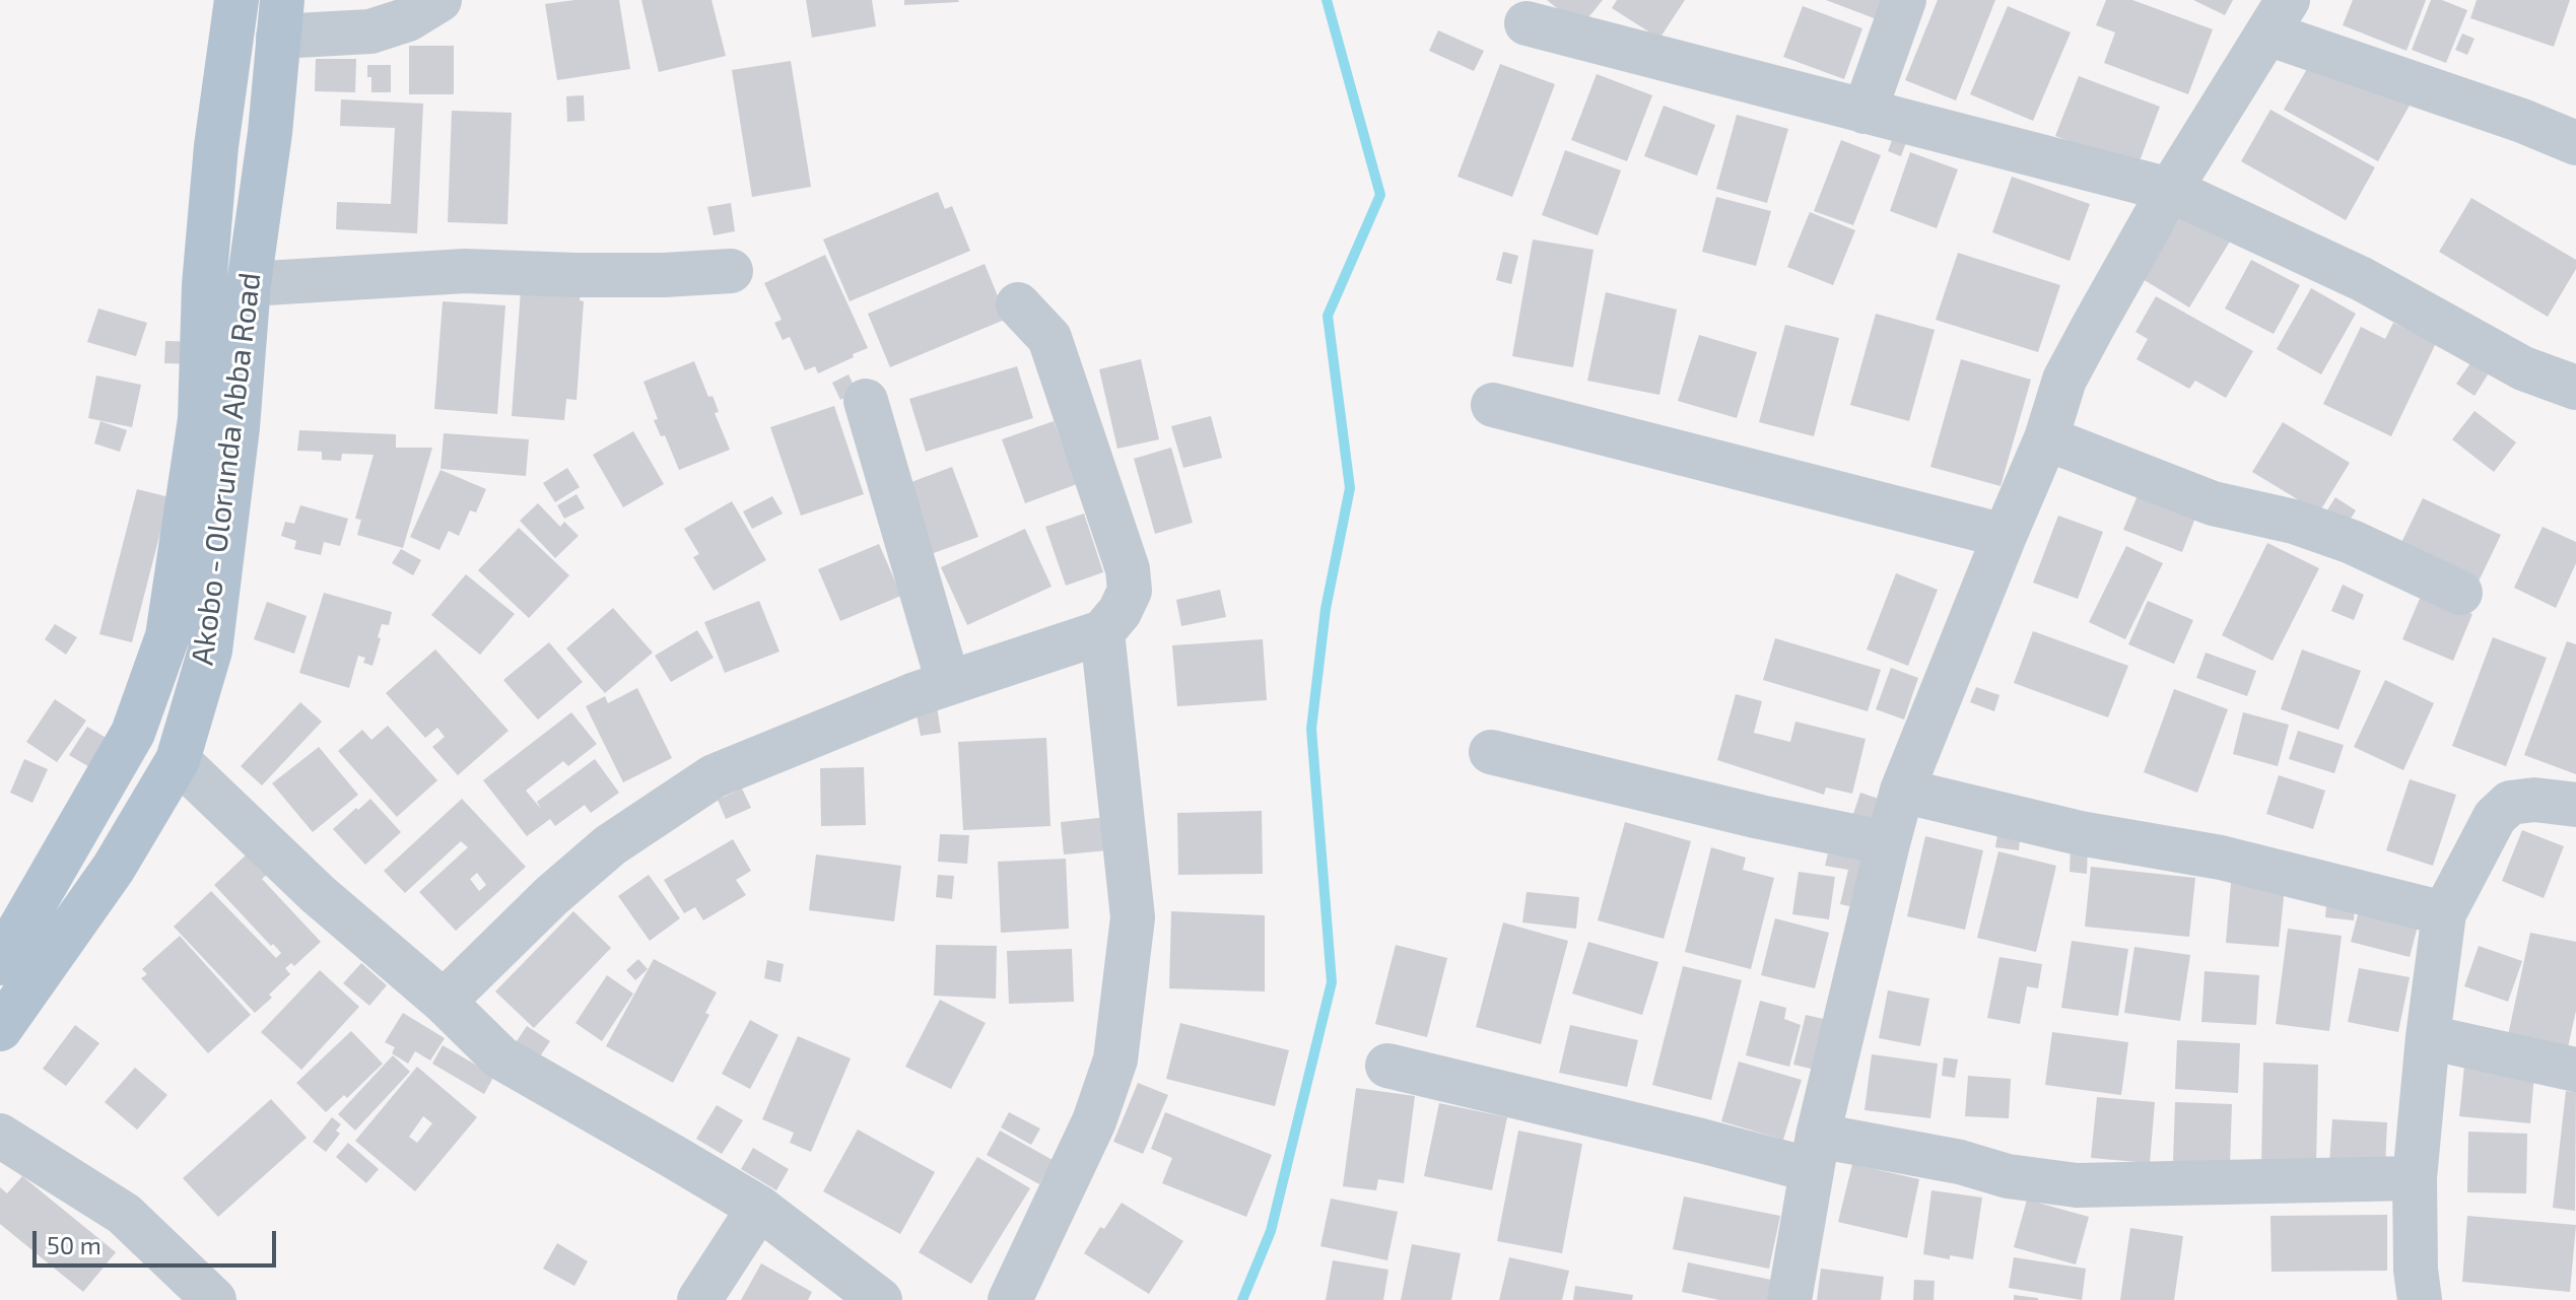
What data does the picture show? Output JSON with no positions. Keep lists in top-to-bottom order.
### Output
{
  "streets": {
    "main road": ["Akobo - Olorunda Abba Road"]
  },
  "scale_bar": "50 m"
}
